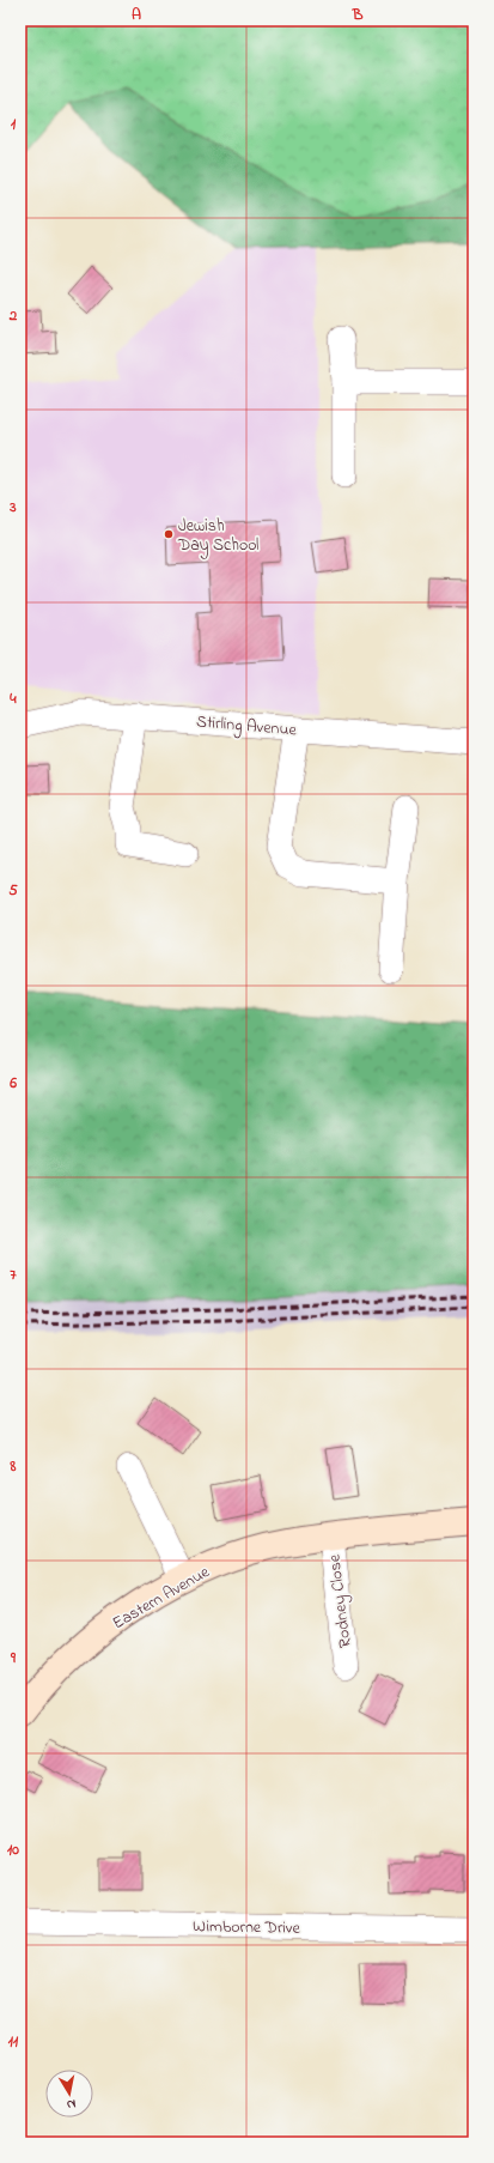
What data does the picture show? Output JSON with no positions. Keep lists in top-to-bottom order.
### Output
{
  "streets": {
    "street": [
      "Stirling Avenue",
      "Eastern Avenue",
      "Rodney Close",
      "Wimborne Drive"
    ]
  },
  "crossings": [
    ["Eastern Avenue", "Rodney Close"]
  ],
  "places": ["Jewish Day School"],
  "north": "bottom",
  "grid": {
    "columns": ["A", "B"],
    "rows": [
      "1",
      "2",
      "3",
      "4",
      "5",
      "6",
      "7",
      "8",
      "9",
      "10",
      "11"
    ]
  }
}
